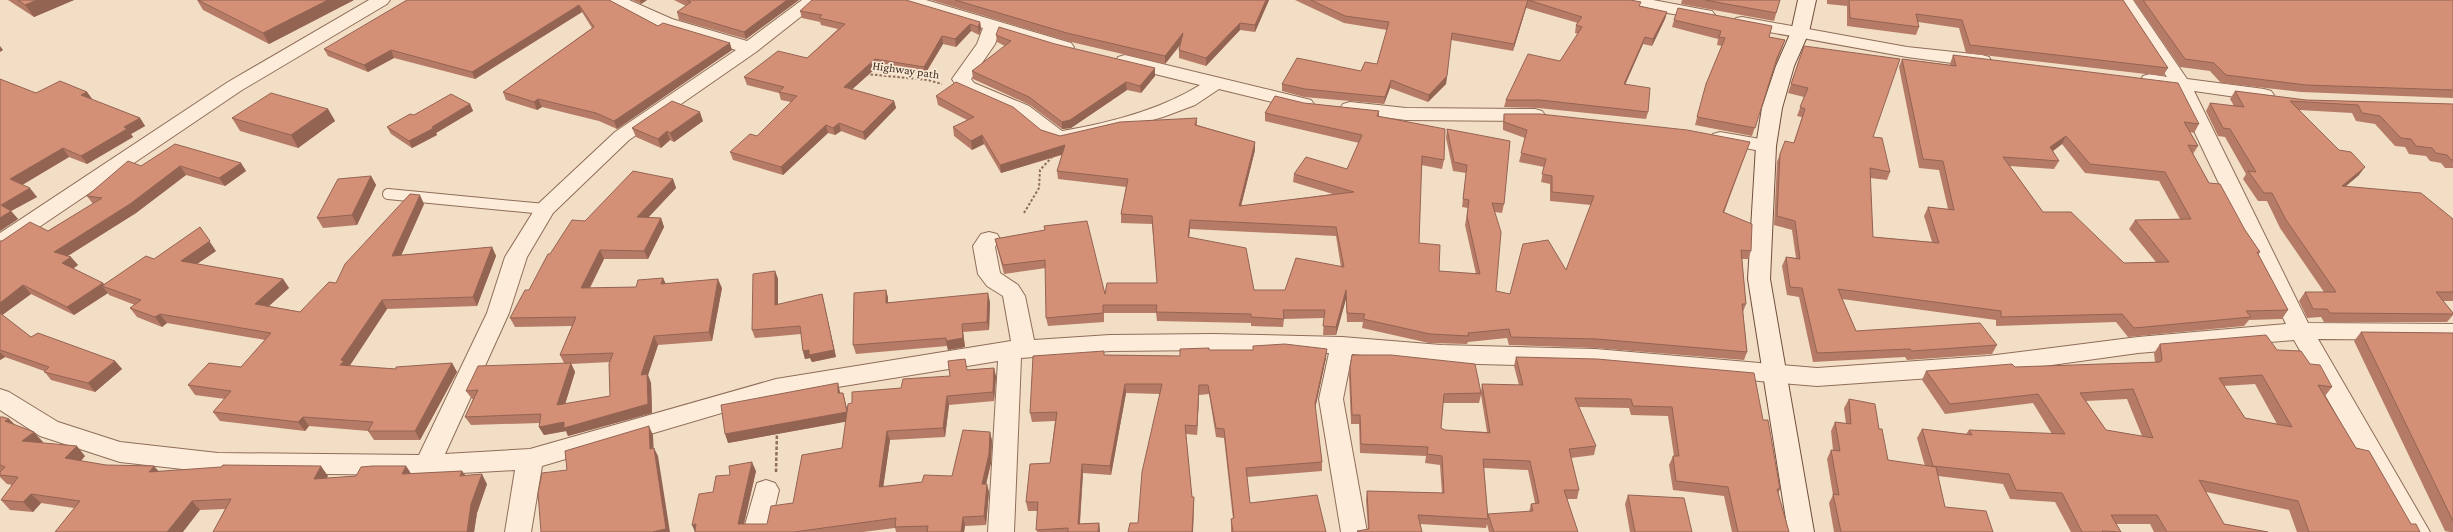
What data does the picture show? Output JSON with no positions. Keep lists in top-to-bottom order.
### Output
{
  "streets": {
    "path": ["Highway path"]
  }
}
